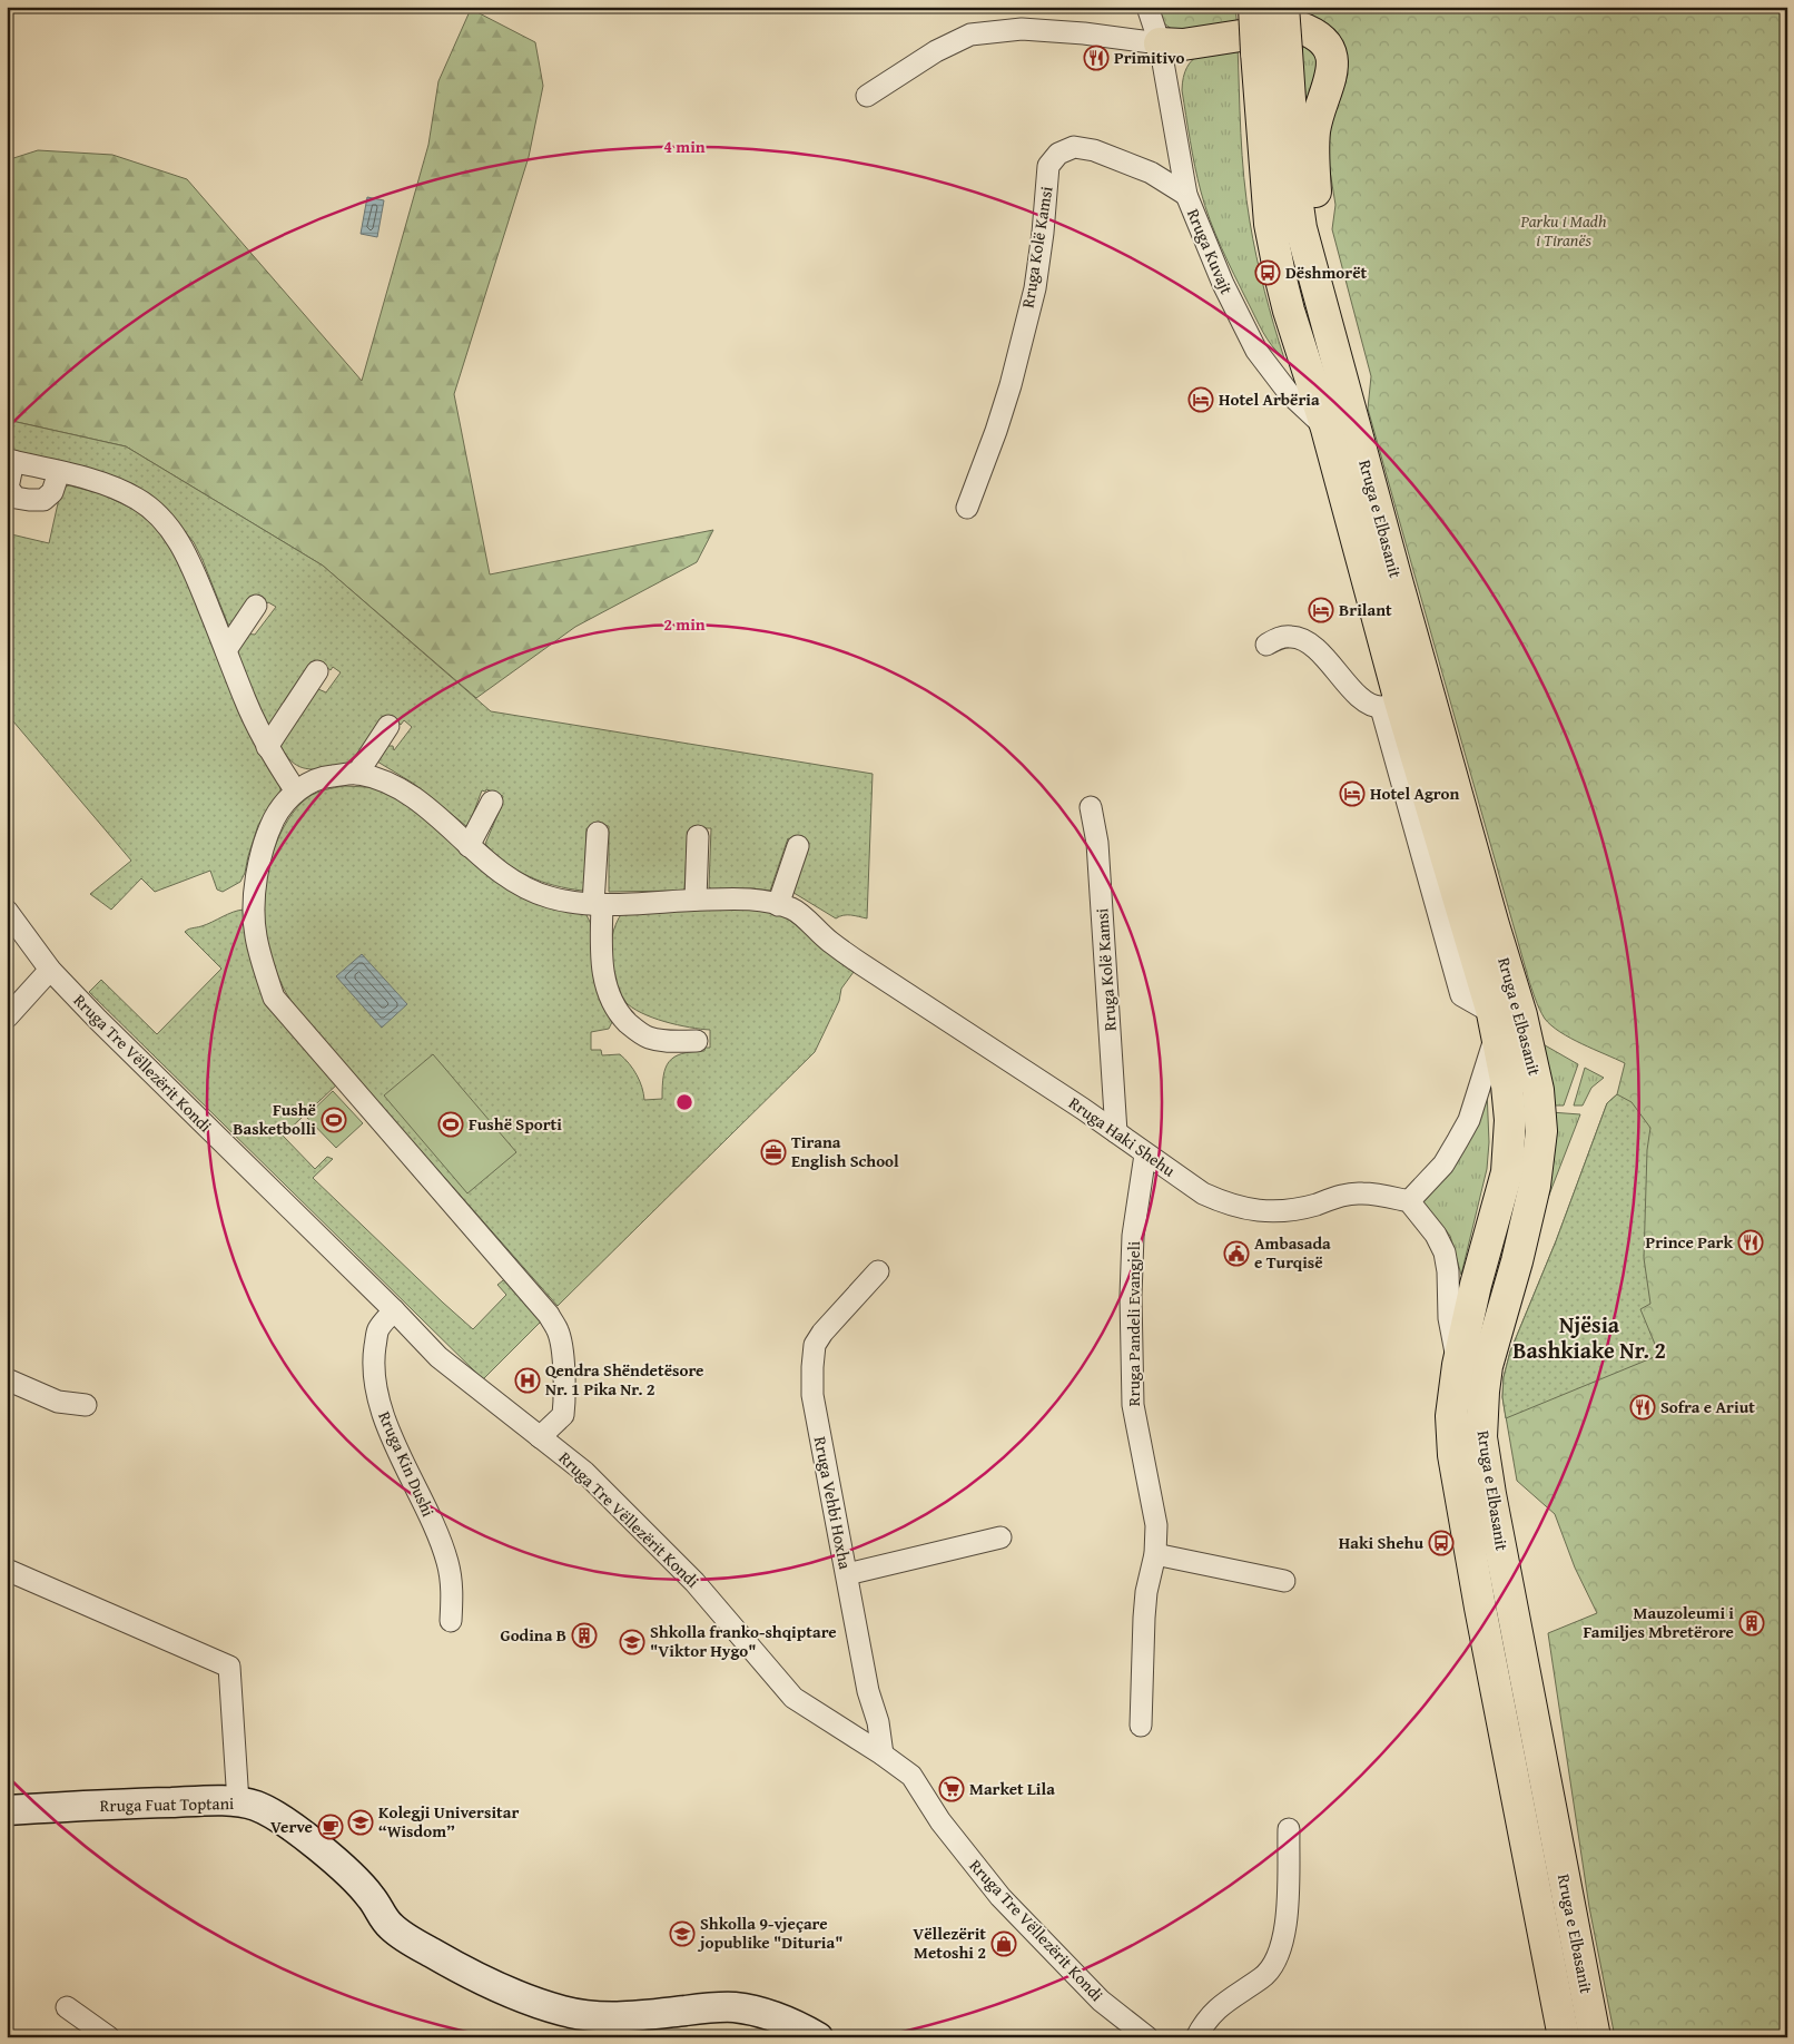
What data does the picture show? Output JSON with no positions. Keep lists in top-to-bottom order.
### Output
{
  "streets": {
    "main road": ["Rruga e Elbasanit"],
    "street": [
      "Rruga Kolë Kamsi",
      "Rruga Kuvajt",
      "Rruga Tre Vëllezërit Kondi",
      "Rruga Haki Shehu",
      "Rruga Pandeli Evangjeli",
      "Rruga Kin Dushi",
      "Rruga Vehbi Hoxha",
      "Rruga Fuat Toptani"
    ]
  },
  "crossings": [
    ["Rruga Kolë Kamsi", "Rruga Kuvajt"],
    ["Rruga Kolë Kamsi", "Rruga Haki Shehu"],
    ["Rruga Kuvajt", "Rruga e Elbasanit"],
    ["Rruga Tre Vëllezërit Kondi", "Rruga Haki Shehu"],
    ["Rruga Tre Vëllezërit Kondi", "Rruga Kin Dushi"],
    ["Rruga Tre Vëllezërit Kondi", "Rruga Vehbi Hoxha"],
    ["Rruga Haki Shehu", "Rruga Pandeli Evangjeli"]
  ],
  "districts": ["Njësia Bashkiake Nr. 2"],
  "parks": ["Parku i Madh i Tiranës"],
  "places": {
    "restaurant": ["Primitivo", "Prince Park", "Sofra e Ariut"],
    "bus stop": ["Dëshmorët", "Haki Shehu"],
    "hotel": ["Hotel Arbëria", "Brilant", "Hotel Agron"],
    "sports": ["Fushë Basketbolli", "Fushë Sporti"],
    "office": ["Tirana English School"],
    "public building": ["Ambasada e Turqisë"],
    "hospital": ["Qendra Shëndetësore Nr. 1 Pika Nr. 2"],
    "building": ["Mauzoleumi i Familjes Mbretërore", "Godina B"],
    "school or university": ["Shkolla franko-shqiptare \"Viktor Hygo\"", "Kolegji Universitar “Wisdom”", "Shkolla 9-vjeçare jopublike \"Dituria\""],
    "supermarket": ["Market Lila"],
    "cafe": ["Verve"],
    "shop": ["Vëllezërit Metoshi 2"]
  },
  "rings": ["4 min", "2 min"]
}
